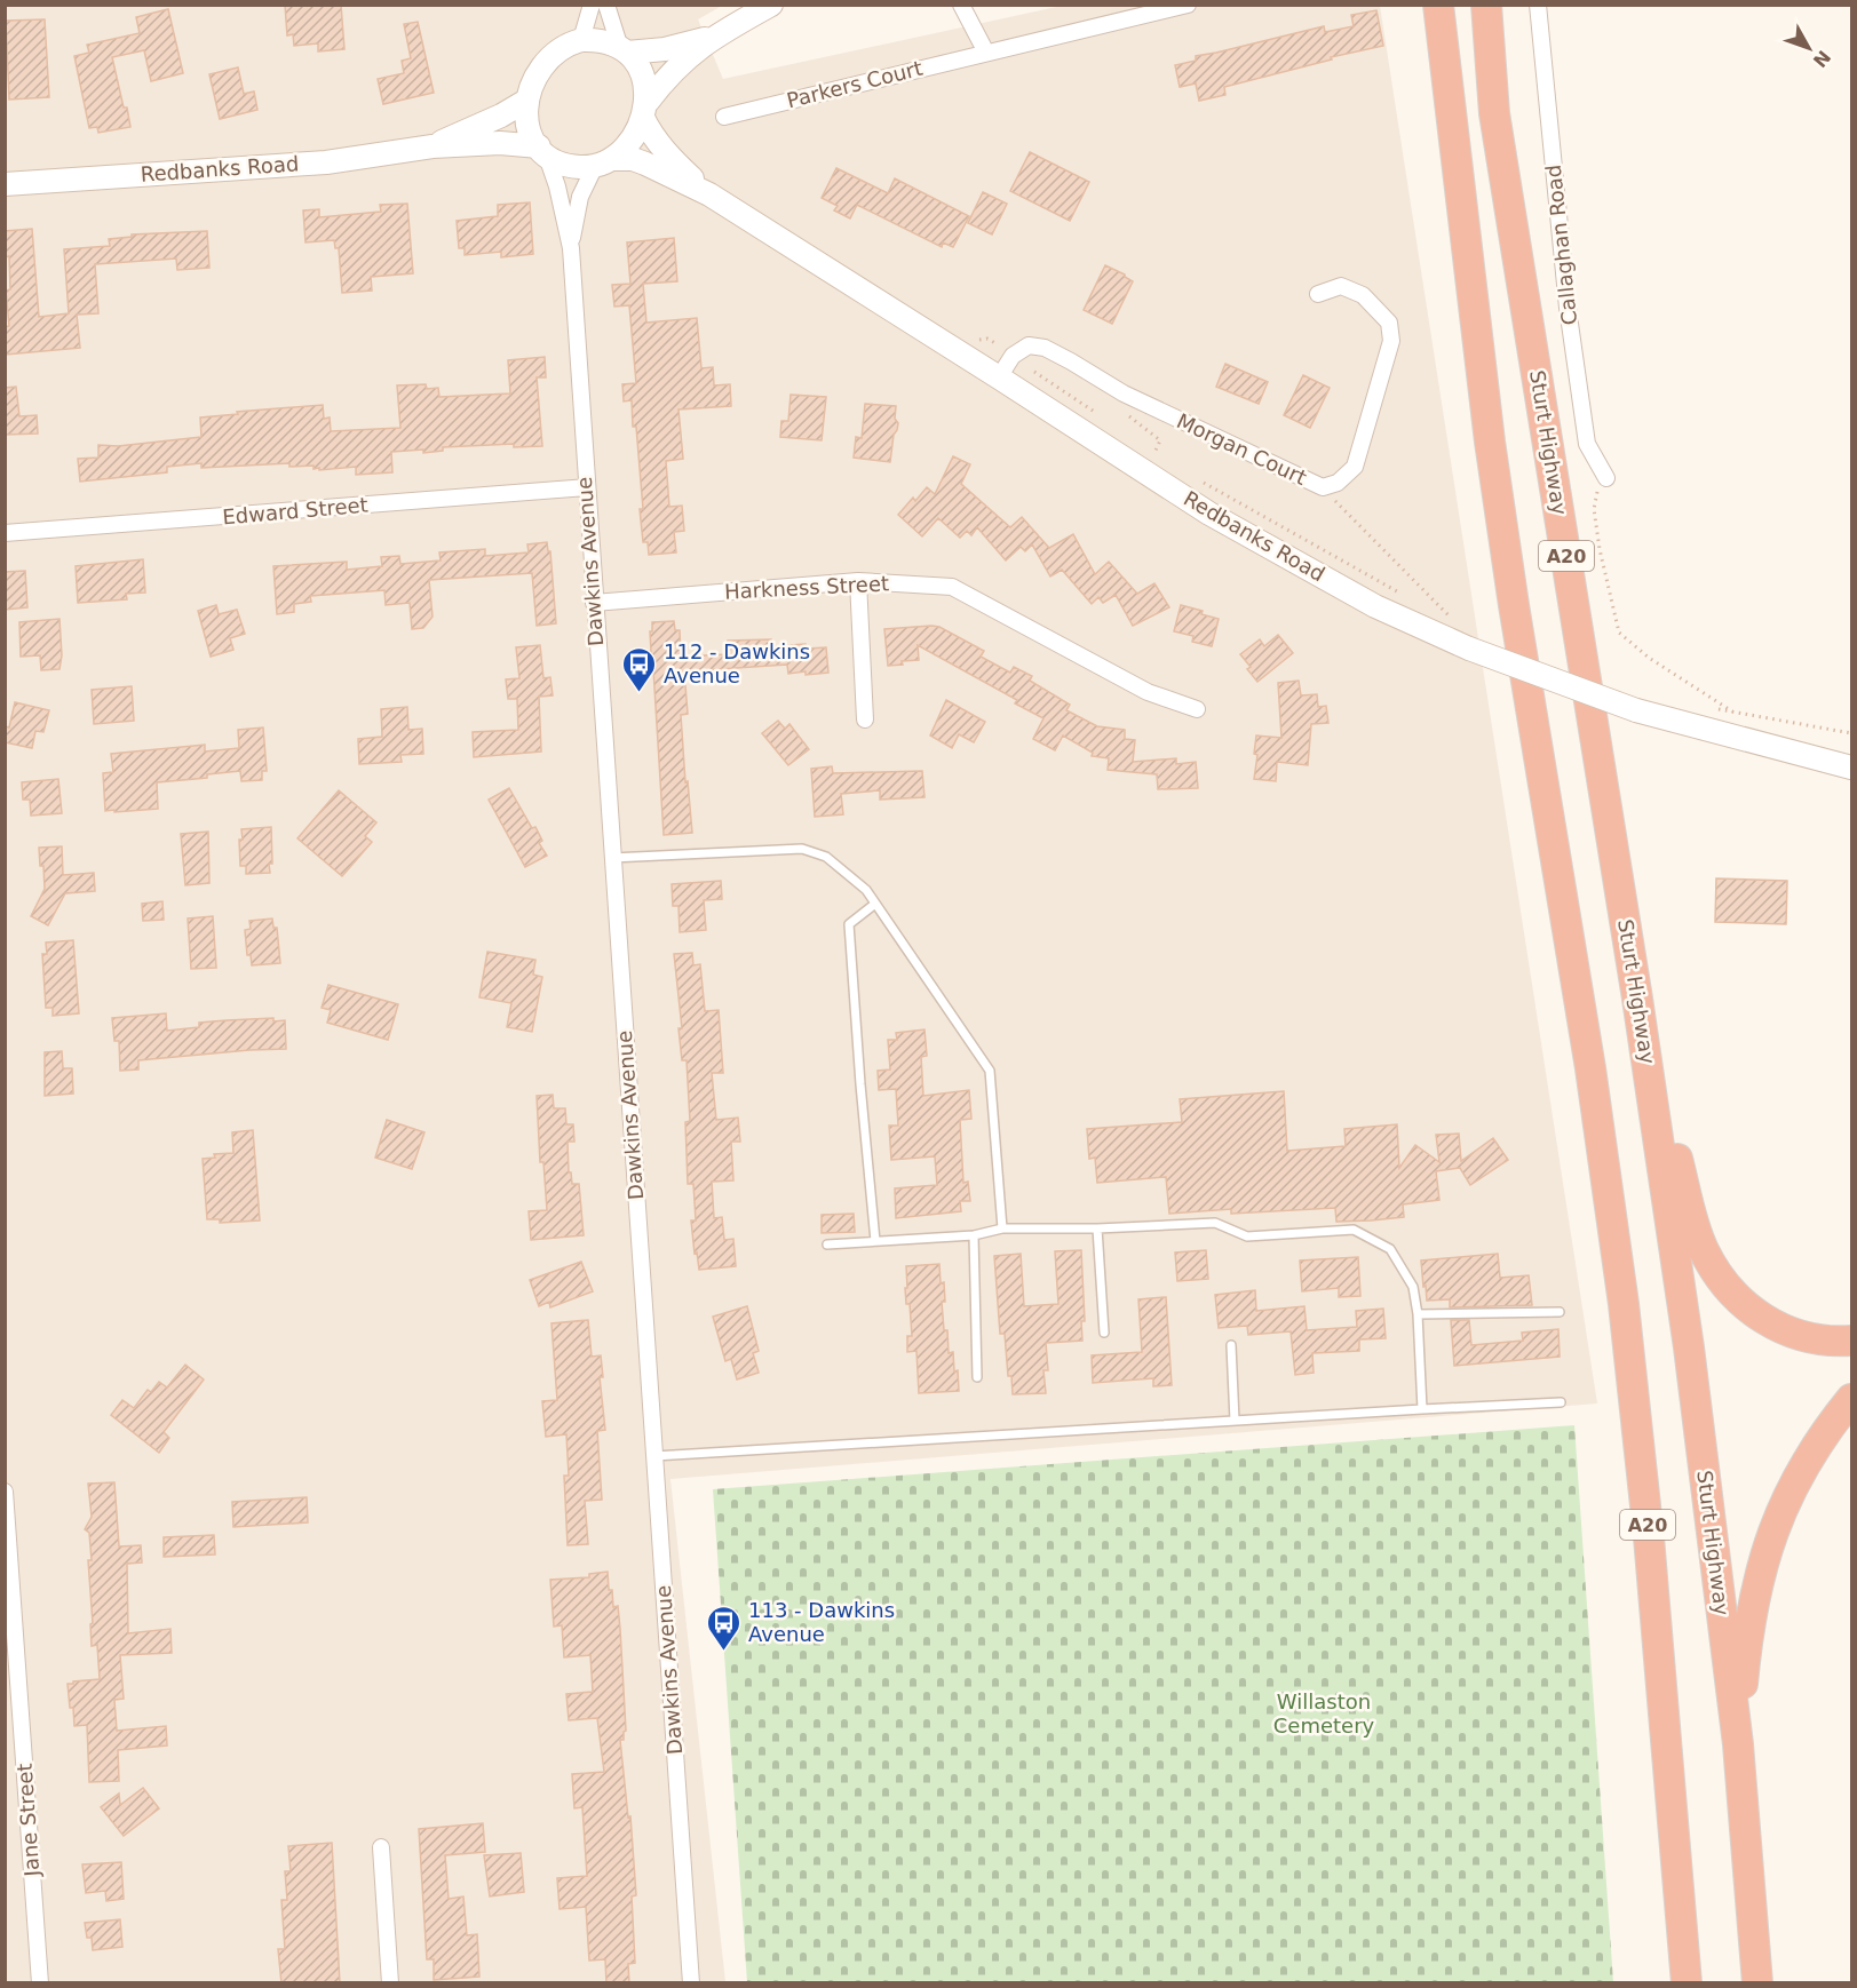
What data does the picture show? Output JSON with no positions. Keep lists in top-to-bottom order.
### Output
{
  "streets": {
    "highway": ["Sturt Highway", "A20"],
    "main road": ["Redbanks Road"],
    "street": [
      "Parkers Court",
      "Callaghan Road",
      "Morgan Court",
      "Edward Street",
      "Dawkins Avenue",
      "Harkness Street",
      "Jane Street"
    ]
  },
  "crossings": [
    ["Redbanks Road", "Morgan Court"],
    ["Redbanks Road", "Dawkins Avenue"],
    ["Edward Street", "Dawkins Avenue"],
    ["Dawkins Avenue", "Harkness Street"]
  ],
  "parks": ["Willaston Cemetery"],
  "places": {
    "bus stop": ["112 - Dawkins Avenue", "113 - Dawkins Avenue"]
  },
  "north": "bottom right"
}
